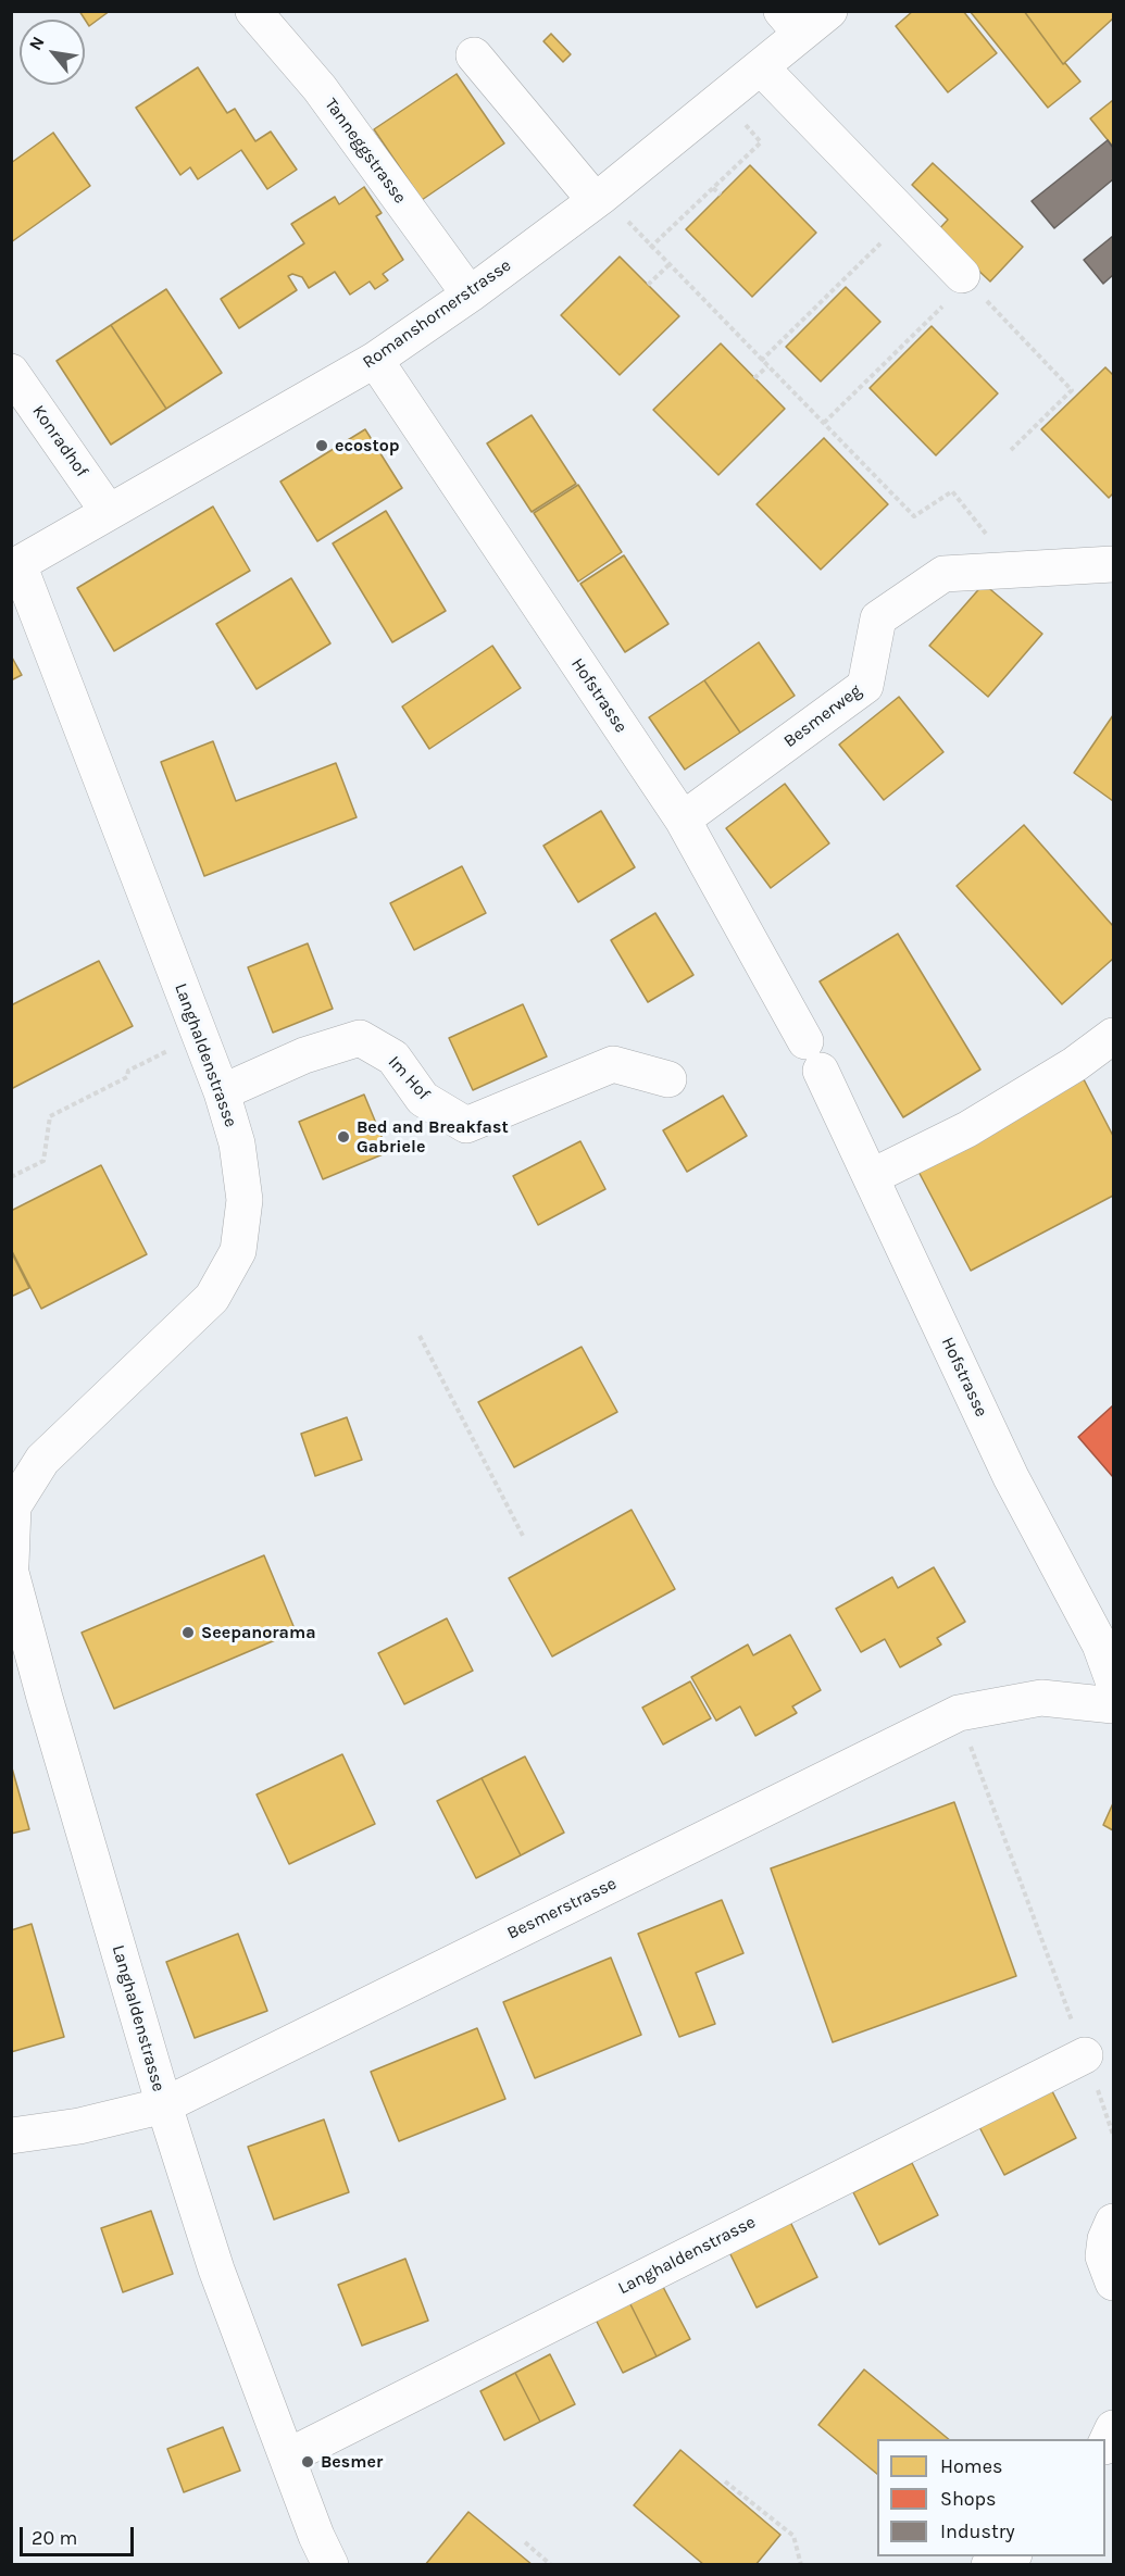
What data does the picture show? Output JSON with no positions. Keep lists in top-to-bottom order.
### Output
{
  "streets": {
    "street": [
      "Tanneggstrasse",
      "Romanshornerstrasse",
      "Konradhof",
      "Hofstrasse",
      "Besmerweg",
      "Langhaldenstrasse",
      "Im Hof",
      "Besmerstrasse"
    ]
  },
  "crossings": [
    ["Tanneggstrasse", "Romanshornerstrasse"],
    ["Romanshornerstrasse", "Konradhof"],
    ["Romanshornerstrasse", "Hofstrasse"],
    ["Romanshornerstrasse", "Langhaldenstrasse"],
    ["Hofstrasse", "Besmerweg"],
    ["Langhaldenstrasse", "Im Hof"],
    ["Langhaldenstrasse", "Besmerstrasse"]
  ],
  "places": [
    "ecostop",
    "Bed and Breakfast Gabriele",
    "Seepanorama",
    "Besmer"
  ],
  "legend": ["Homes", "Shops", "Industry"],
  "scale_bar": "20 m",
  "north": "top left"
}
